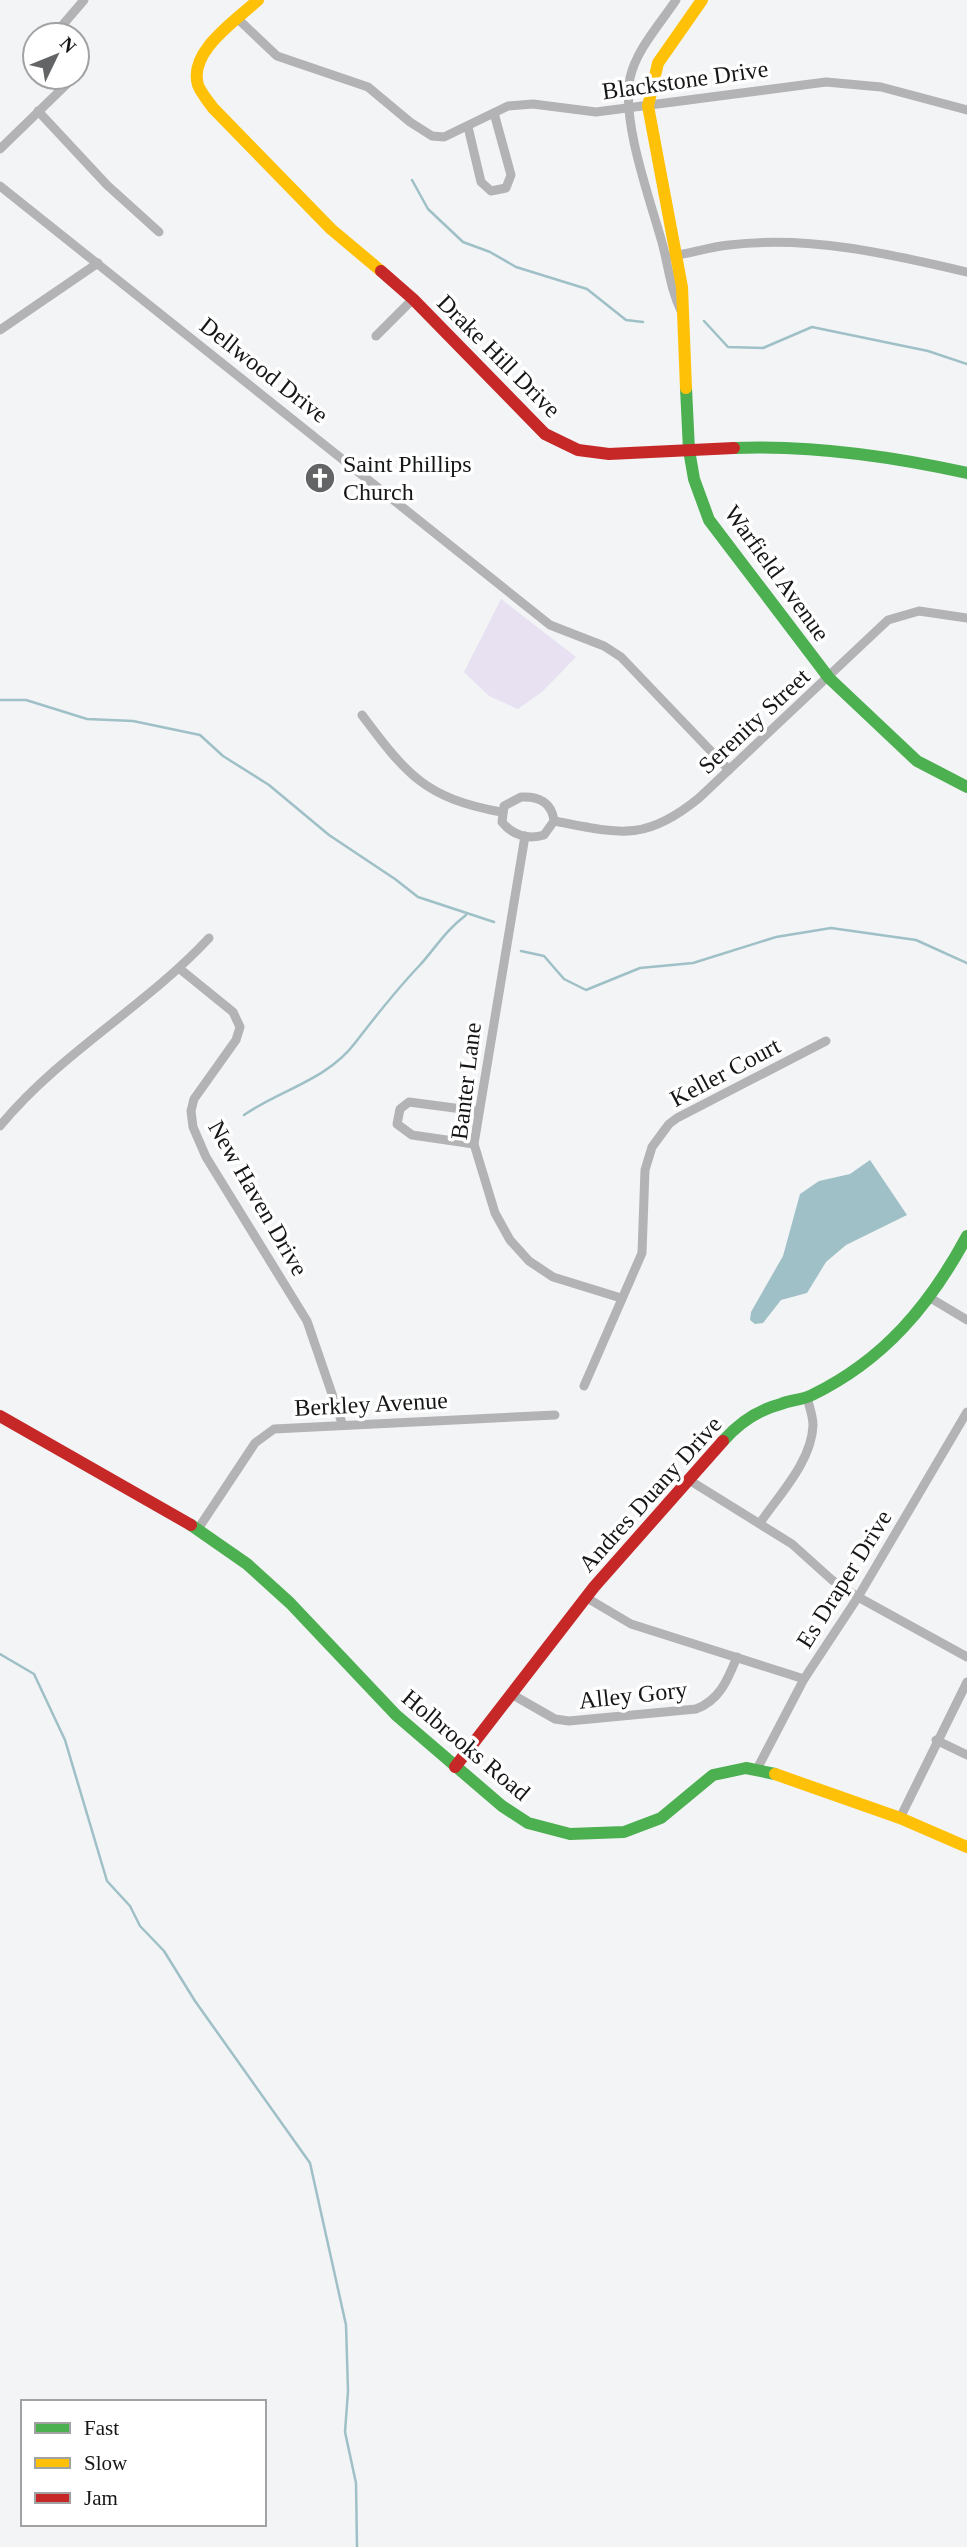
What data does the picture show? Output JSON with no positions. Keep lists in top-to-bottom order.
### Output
{
  "streets": {
    "street": [
      "Blackstone Drive",
      "Drake Hill Drive",
      "Dellwood Drive",
      "Warfield Avenue",
      "Serenity Street",
      "Keller Court",
      "Banter Lane",
      "New Haven Drive",
      "Berkley Avenue",
      "Andres Duany Drive",
      "Es Draper Drive",
      "Alley Gory",
      "Holbrooks Road"
    ]
  },
  "crossings": [
    ["Blackstone Drive", "Drake Hill Drive"],
    ["Blackstone Drive", "Warfield Avenue"],
    ["Drake Hill Drive", "Warfield Avenue"],
    ["Dellwood Drive", "Serenity Street"],
    ["Warfield Avenue", "Serenity Street"],
    ["Serenity Street", "Banter Lane"],
    ["Keller Court", "Banter Lane"],
    ["New Haven Drive", "Berkley Avenue"],
    ["Berkley Avenue", "Holbrooks Road"],
    ["Andres Duany Drive", "Alley Gory"],
    ["Andres Duany Drive", "Holbrooks Road"],
    ["Es Draper Drive", "Holbrooks Road"]
  ],
  "places": {
    "church": ["Saint Phillips Church"]
  },
  "legend": ["Fast", "Slow", "Jam"],
  "north": "top right"
}
